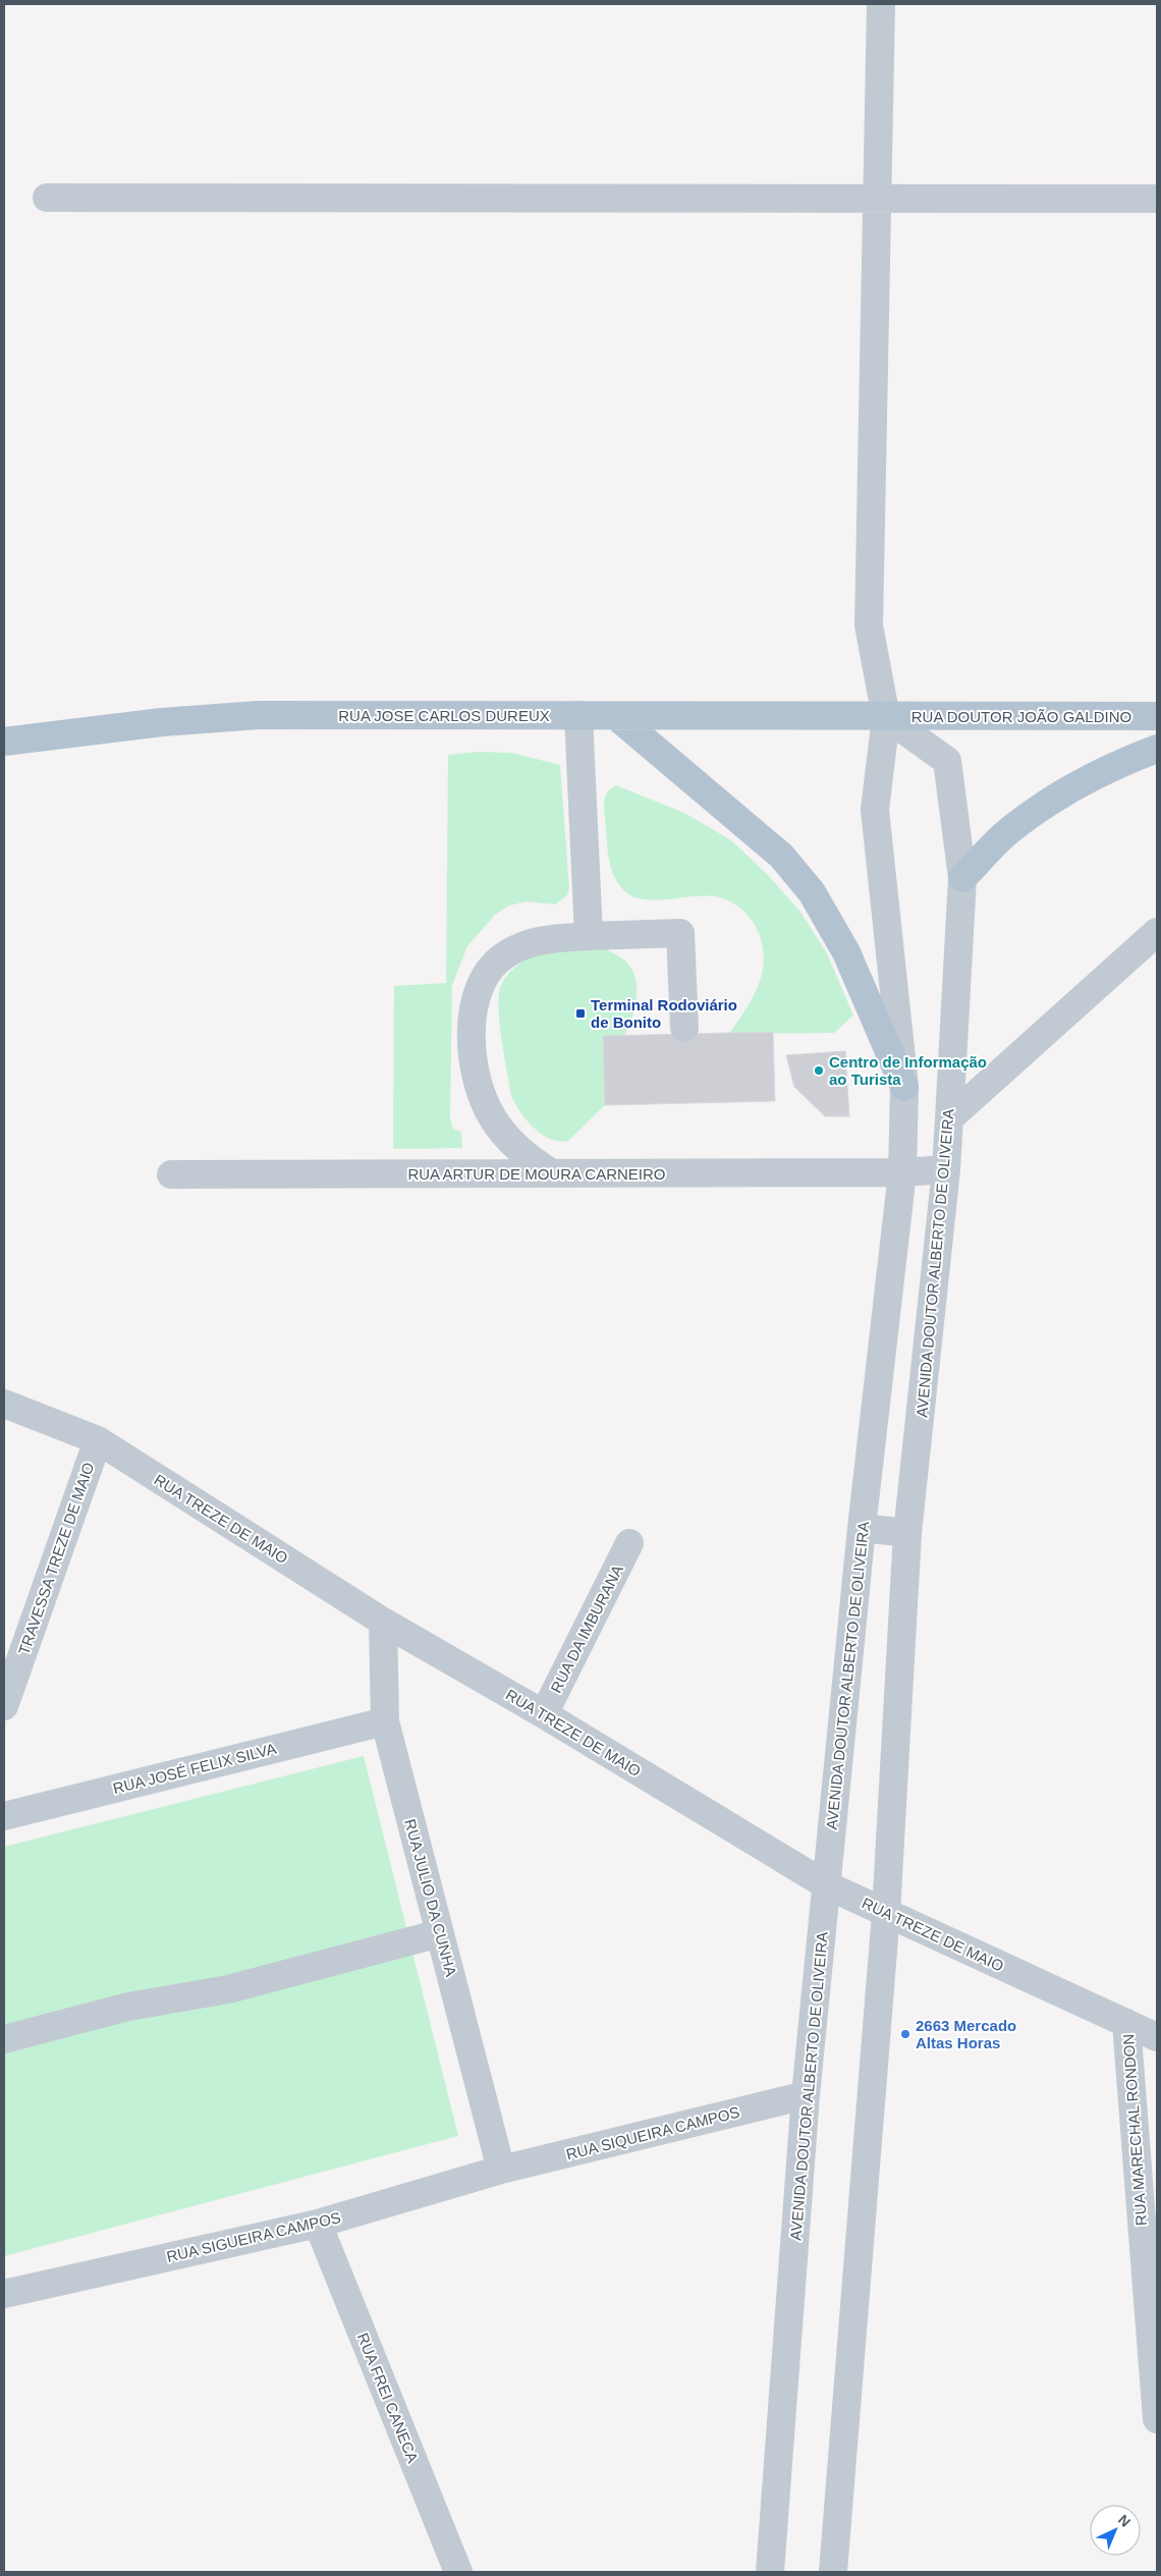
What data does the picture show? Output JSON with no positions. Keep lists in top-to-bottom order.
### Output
{
  "streets": {
    "main road": ["RUA JOSE CARLOS DUREUX", "RUA DOUTOR JOÃO GALDINO"],
    "street": [
      "RUA ARTUR DE MOURA CARNEIRO",
      "AVENIDA DOUTOR ALBERTO DE OLIVEIRA",
      "RUA TREZE DE MAIO",
      "TRAVESSA TREZE DE MAIO",
      "RUA DA IMBURANA",
      "RUA JOSÉ FELIX SILVA",
      "RUA JULIO DA CUNHA",
      "RUA MARECHAL RONDON",
      "RUA SIQUEIRA CAMPOS",
      "RUA SIGUEIRA CAMPOS",
      "RUA FREI CANECA"
    ]
  },
  "crossings": [
    ["RUA JOSE CARLOS DUREUX", "RUA DOUTOR JOÃO GALDINO"],
    ["RUA JOSE CARLOS DUREUX", "AVENIDA DOUTOR ALBERTO DE OLIVEIRA"],
    ["RUA DOUTOR JOÃO GALDINO", "AVENIDA DOUTOR ALBERTO DE OLIVEIRA"],
    ["RUA ARTUR DE MOURA CARNEIRO", "AVENIDA DOUTOR ALBERTO DE OLIVEIRA"],
    ["AVENIDA DOUTOR ALBERTO DE OLIVEIRA", "RUA TREZE DE MAIO"],
    ["AVENIDA DOUTOR ALBERTO DE OLIVEIRA", "RUA SIQUEIRA CAMPOS"],
    ["RUA TREZE DE MAIO", "TRAVESSA TREZE DE MAIO"],
    ["RUA TREZE DE MAIO", "RUA DA IMBURANA"],
    ["RUA TREZE DE MAIO", "RUA JULIO DA CUNHA"],
    ["RUA TREZE DE MAIO", "RUA MARECHAL RONDON"],
    ["RUA JOSÉ FELIX SILVA", "RUA JULIO DA CUNHA"],
    ["RUA JULIO DA CUNHA", "RUA SIQUEIRA CAMPOS"],
    ["RUA JULIO DA CUNHA", "RUA SIGUEIRA CAMPOS"],
    ["RUA SIQUEIRA CAMPOS", "RUA SIGUEIRA CAMPOS"],
    ["RUA SIGUEIRA CAMPOS", "RUA FREI CANECA"]
  ],
  "places": {
    "transit": ["Terminal Rodoviário de Bonito"],
    "other": ["Centro de Informação ao Turista", "2663 Mercado Altas Horas"]
  },
  "north": "top right"
}
